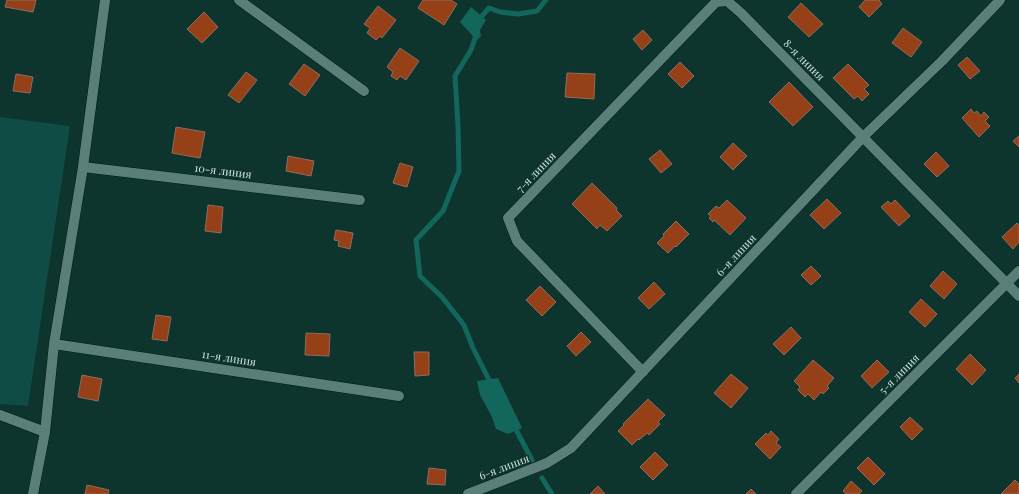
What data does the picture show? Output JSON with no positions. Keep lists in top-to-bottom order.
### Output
{
  "streets": {
    "street": [
      "8-я линия",
      "10-я линия",
      "7-я линия",
      "6-я линия",
      "11-я линия",
      "5-я линия"
    ]
  },
  "crossings": [
    ["8-я линия", "7-я линия"],
    ["8-я линия", "6-я линия"],
    ["8-я линия", "5-я линия"],
    ["7-я линия", "6-я линия"]
  ]
}
